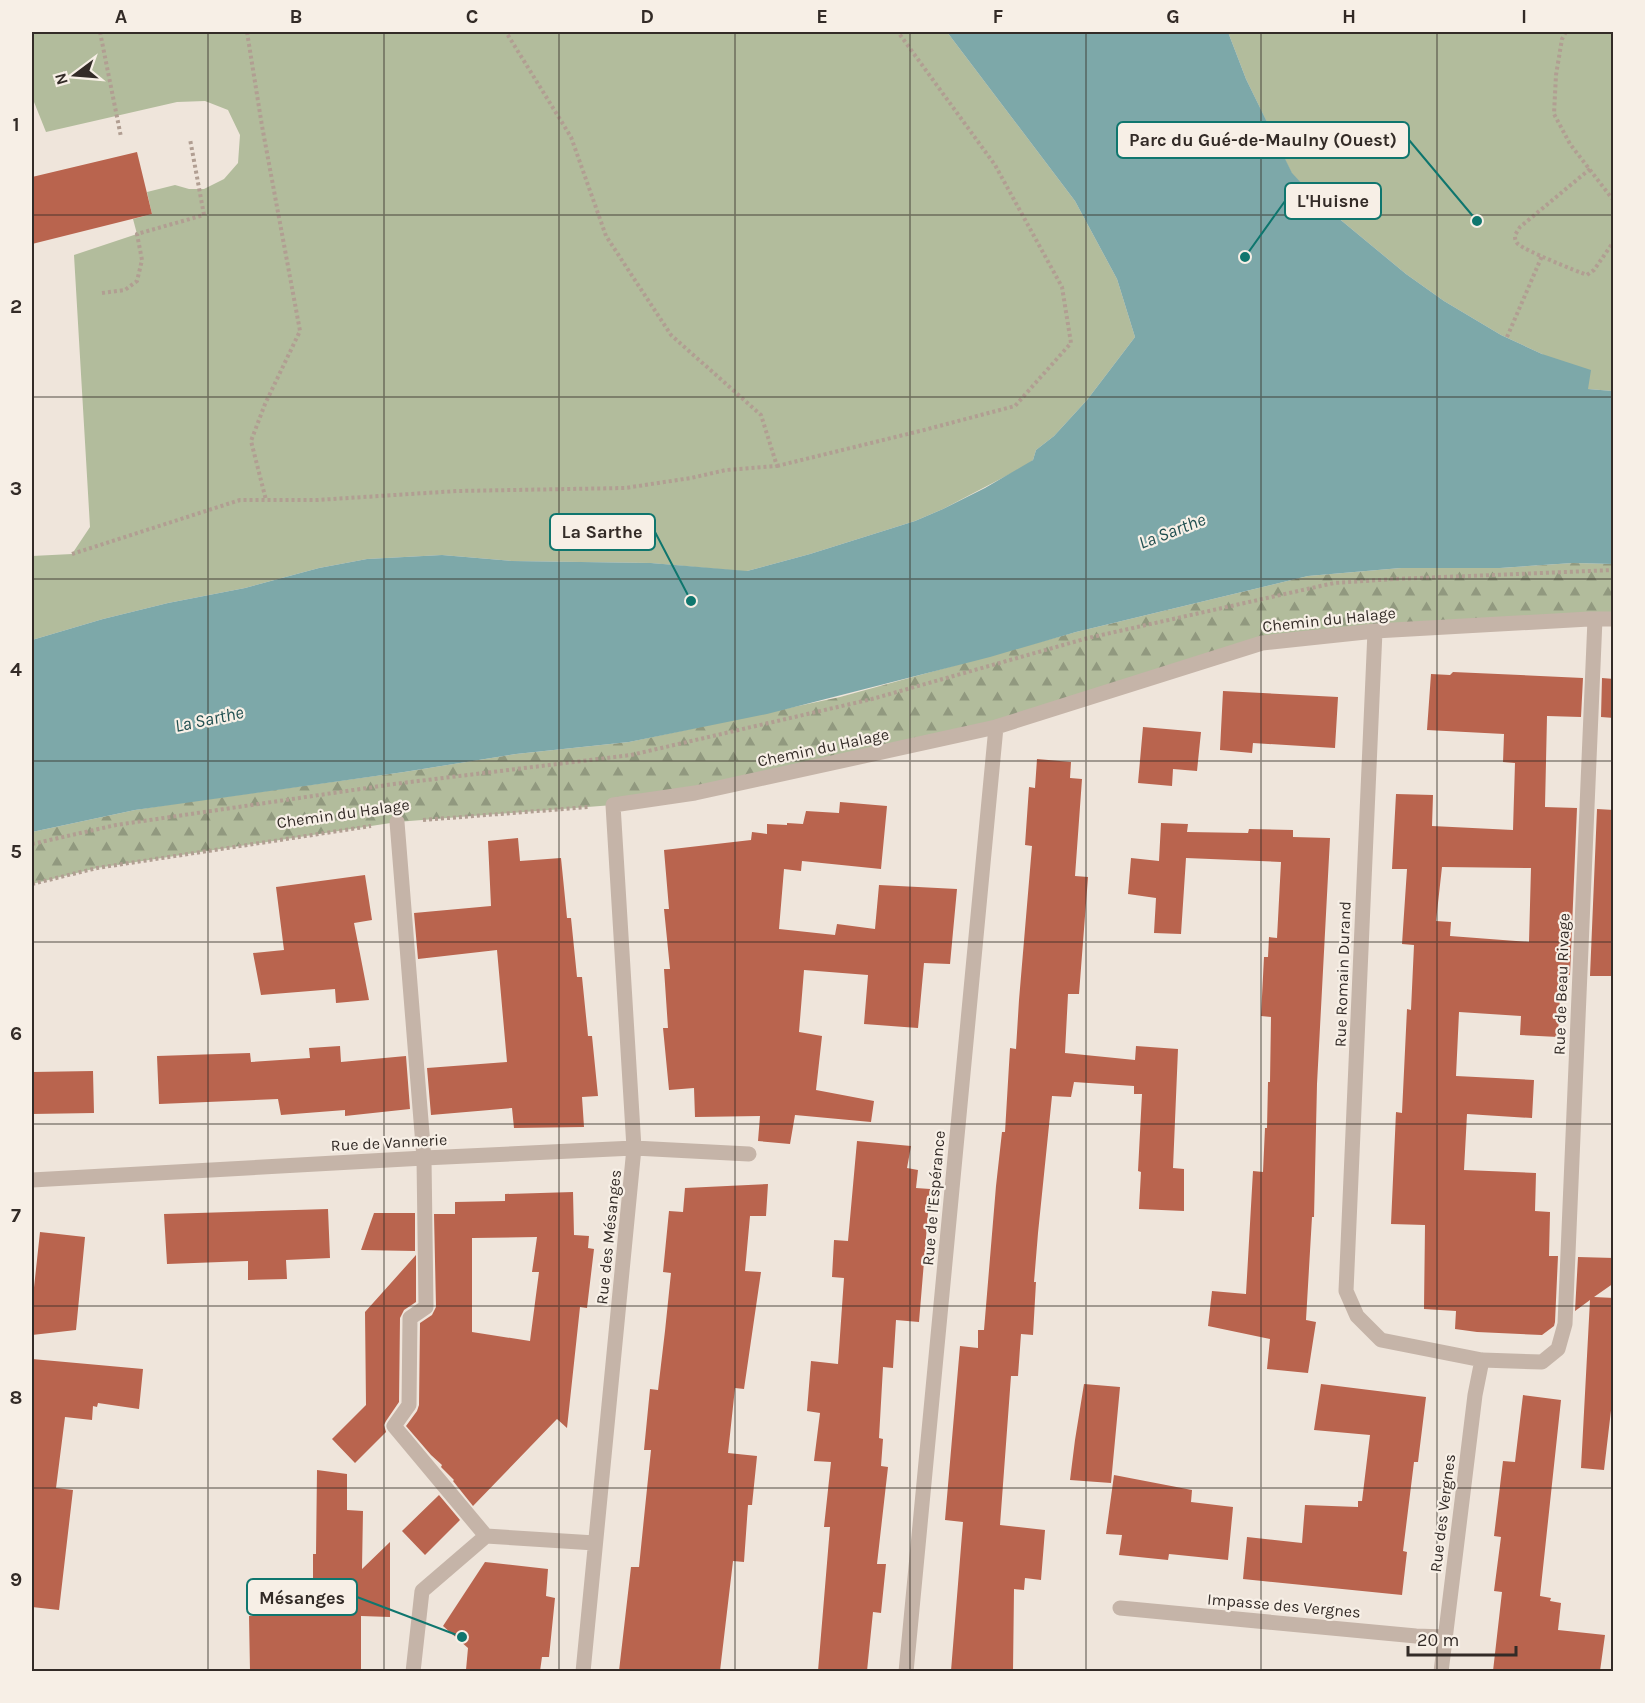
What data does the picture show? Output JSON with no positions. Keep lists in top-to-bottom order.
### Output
{
  "streets": {
    "street": [
      "Chemin du Halage",
      "Rue Romain Durand",
      "Rue de Beau Rivage",
      "Rue de Vannerie",
      "Rue de l'Espérance",
      "Rue des Mésanges",
      "Rue des Vergnes",
      "Impasse des Vergnes"
    ]
  },
  "crossings": [
    ["Chemin du Halage", "Rue Romain Durand"],
    ["Chemin du Halage", "Rue de Beau Rivage"],
    ["Chemin du Halage", "Rue de l'Espérance"],
    ["Chemin du Halage", "Rue des Mésanges"],
    ["Rue Romain Durand", "Rue de Beau Rivage"],
    ["Rue Romain Durand", "Rue des Vergnes"],
    ["Rue de Beau Rivage", "Rue des Vergnes"],
    ["Rue de Vannerie", "Rue des Mésanges"],
    ["Rue des Vergnes", "Impasse des Vergnes"]
  ],
  "water": ["La Sarthe"],
  "places": [
    "Parc du Gué-de-Maulny (Ouest)",
    "L'Huisne",
    "La Sarthe",
    "Mésanges"
  ],
  "scale_bar": "20 m",
  "north": "left",
  "grid": {
    "columns": [
      "A",
      "B",
      "C",
      "D",
      "E",
      "F",
      "G",
      "H",
      "I"
    ],
    "rows": [
      "1",
      "2",
      "3",
      "4",
      "5",
      "6",
      "7",
      "8",
      "9"
    ]
  }
}
